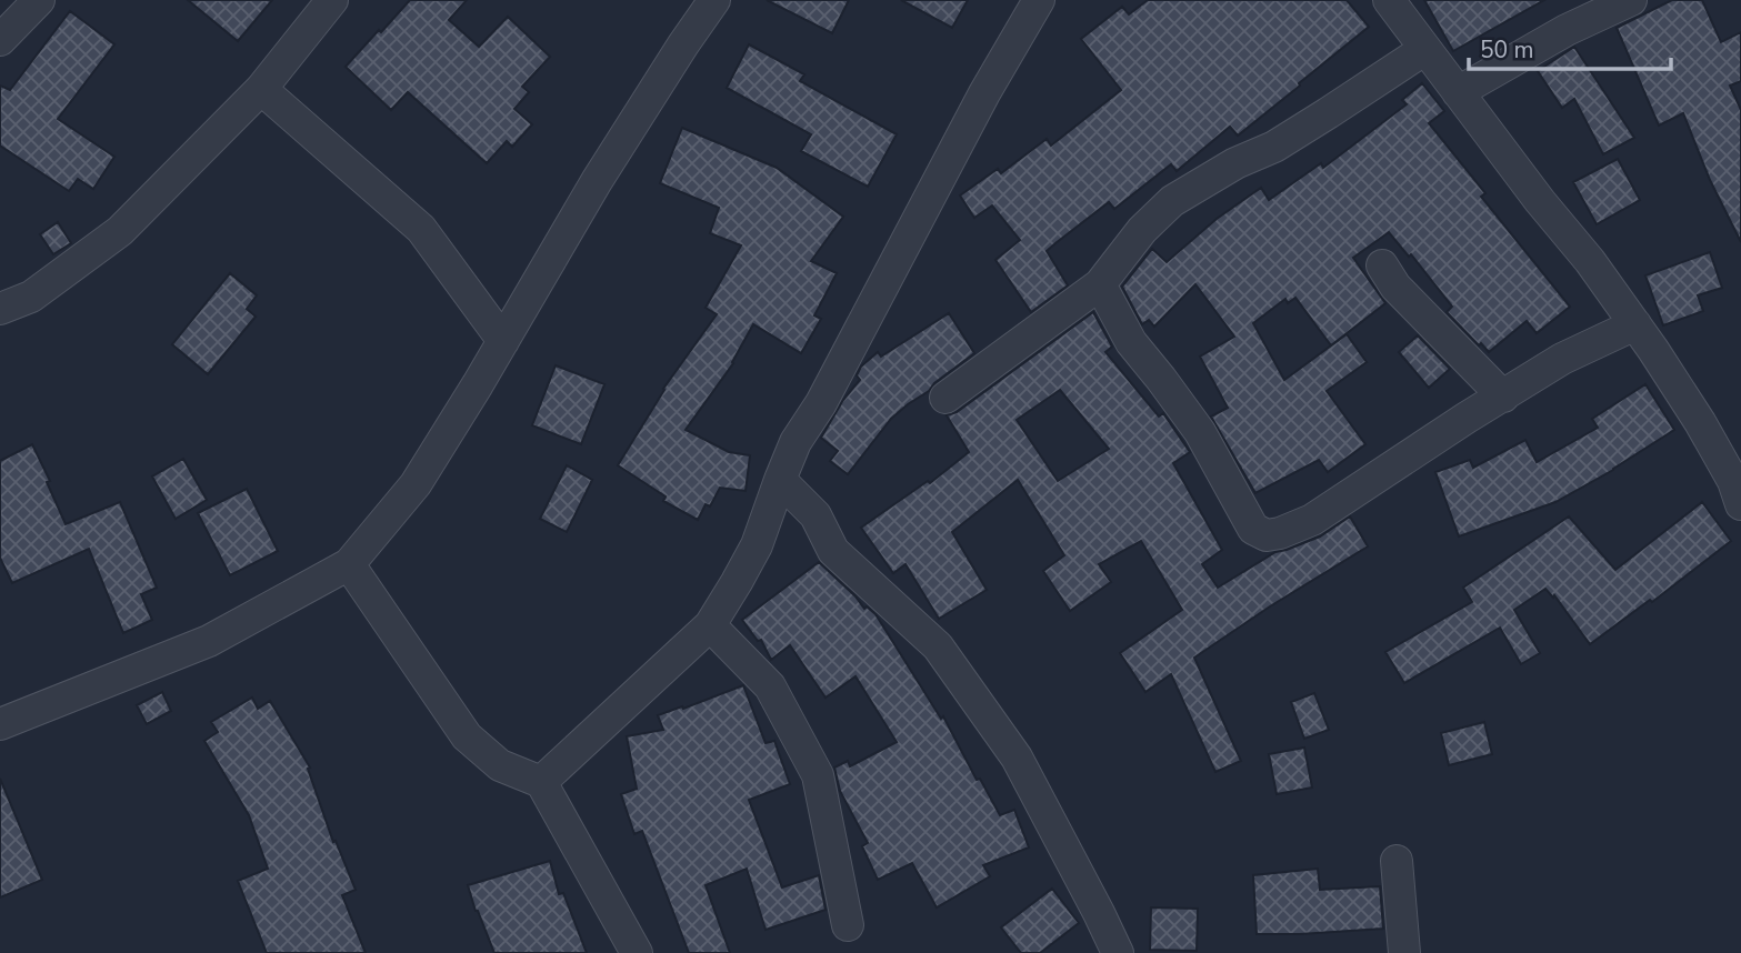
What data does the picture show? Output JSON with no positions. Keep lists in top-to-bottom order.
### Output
{
  "scale_bar": "50 m"
}
